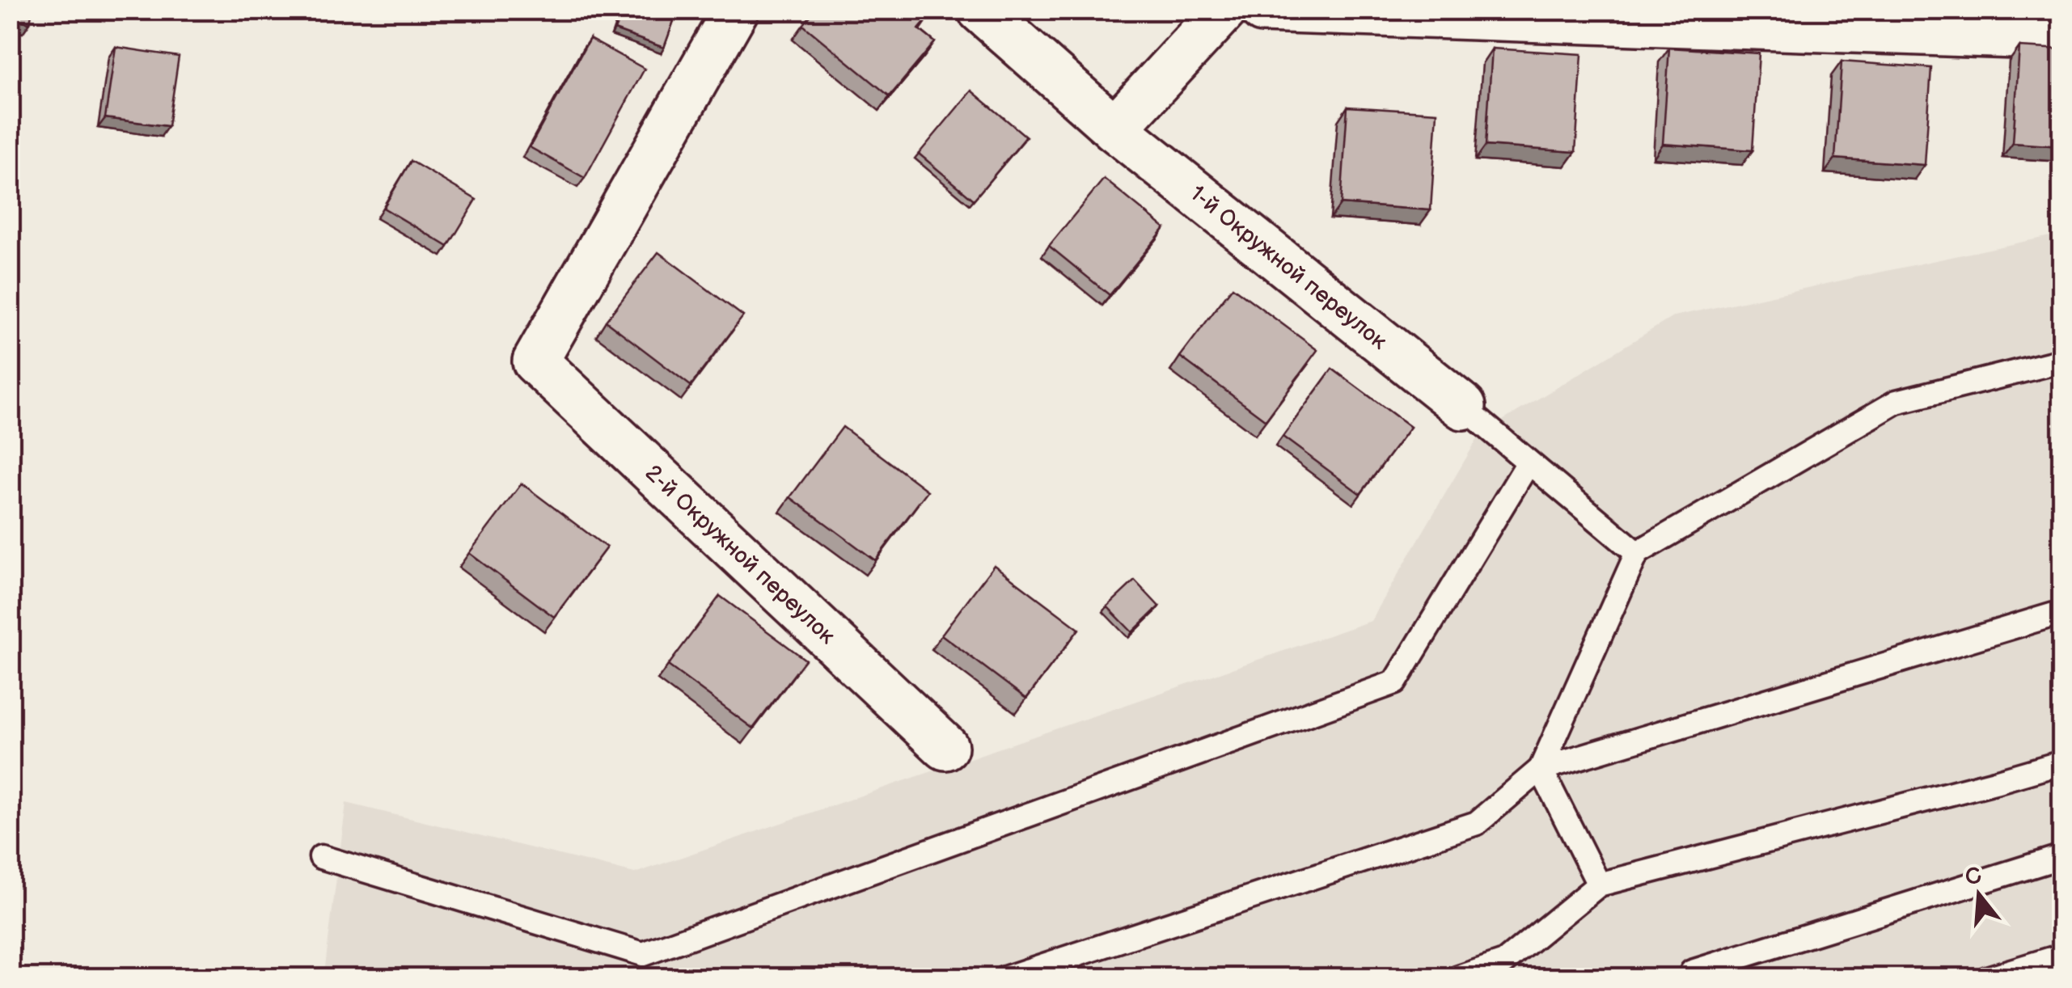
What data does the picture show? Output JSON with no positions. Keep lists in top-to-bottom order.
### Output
{
  "streets": {
    "street": ["1-й Окружной переулок", "2-й Окружной переулок"]
  },
  "north": "top"
}
